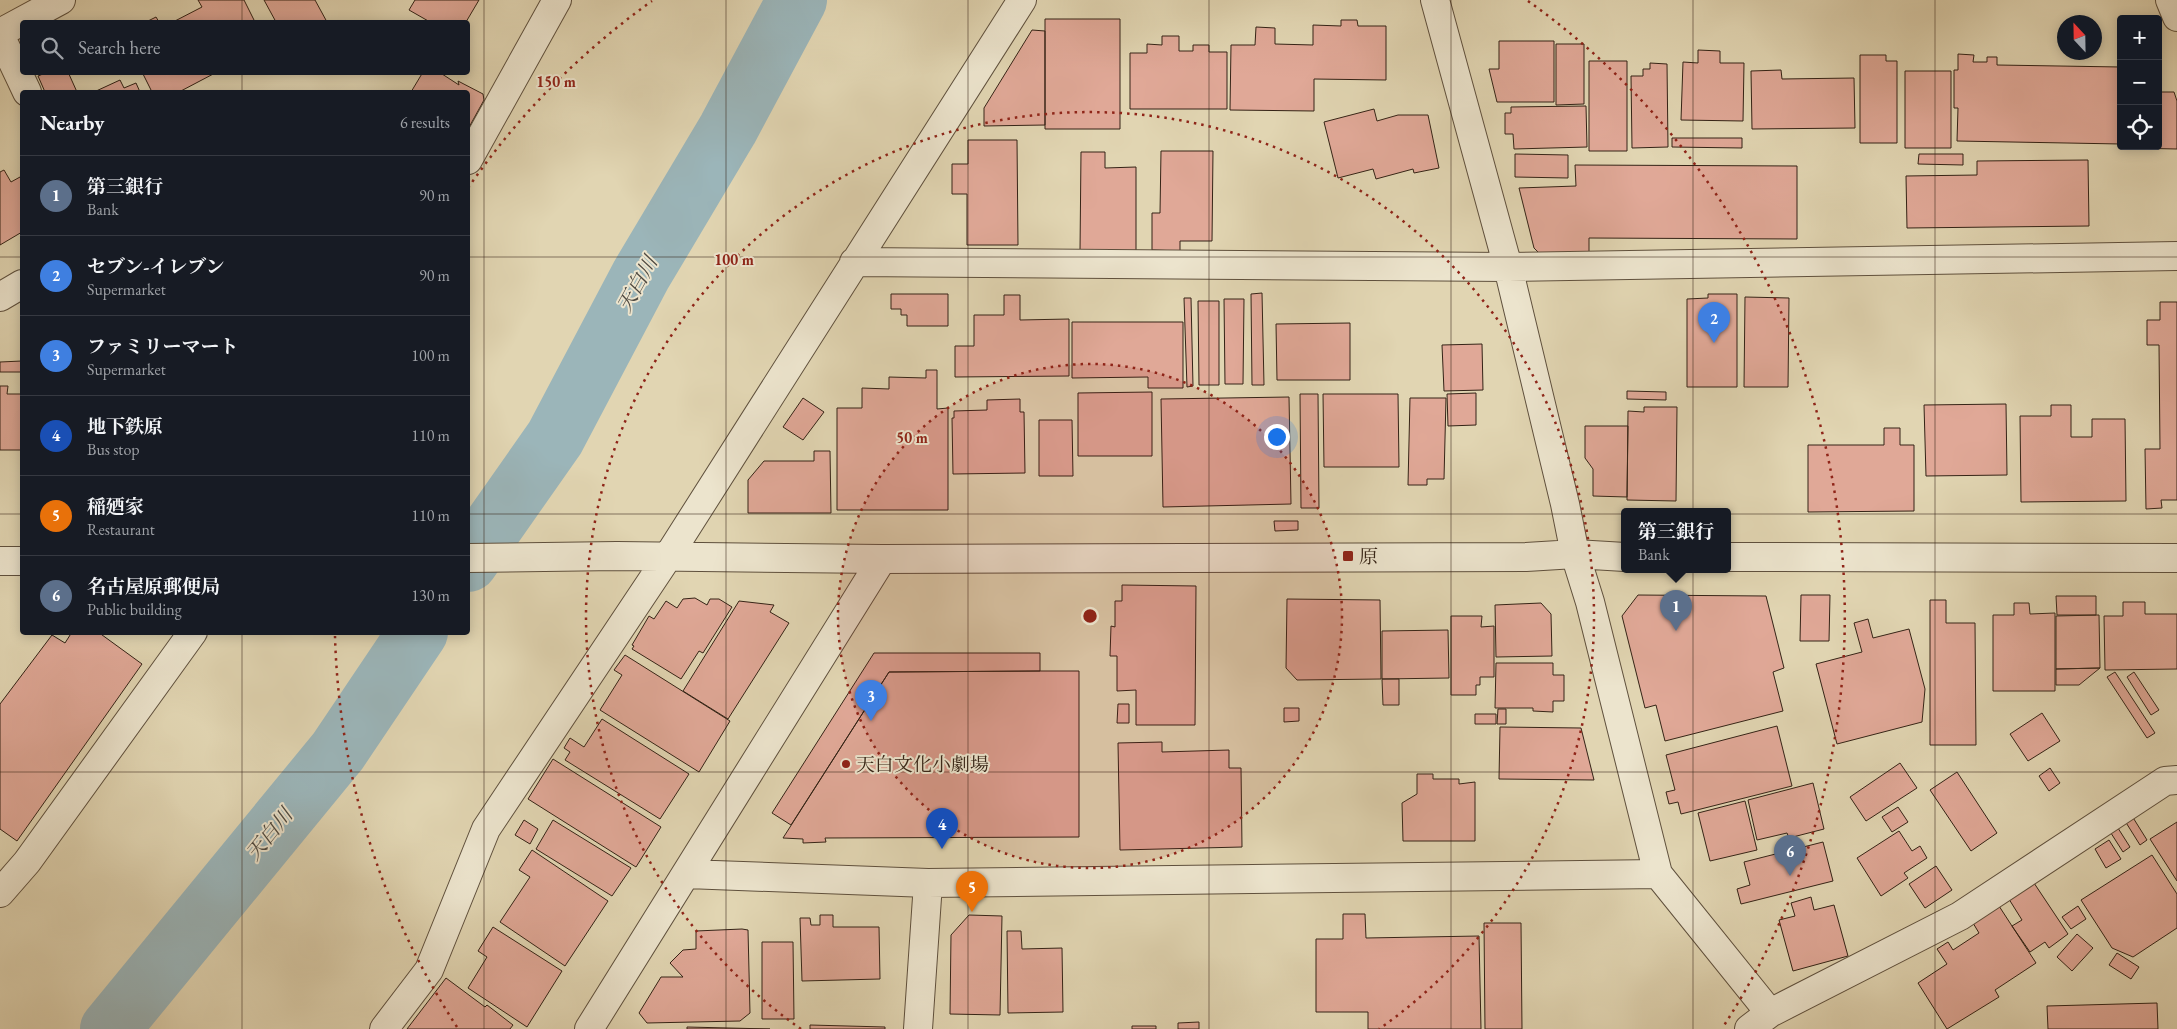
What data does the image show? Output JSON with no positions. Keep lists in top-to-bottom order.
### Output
{
  "water": ["天白川"],
  "places": {
    "transit": ["原"],
    "other": ["天白文化小劇場"]
  },
  "north": "top",
  "page": {
    "map_buttons": ["+", "−"],
    "search": "Search here",
    "heading": ["Nearby", "6 results"],
    "list": [
      {
        "mark": "1",
        "name": "第三銀行",
        "note": "Bank",
        "value": "90 m"
      },
      {
        "mark": "2",
        "name": "セブン-イレブン",
        "note": "Supermarket",
        "value": "90 m"
      },
      {
        "mark": "3",
        "name": "ファミリーマート",
        "note": "Supermarket",
        "value": "100 m"
      },
      {
        "mark": "4",
        "name": "地下鉄原",
        "note": "Bus stop",
        "value": "110 m"
      },
      {
        "mark": "5",
        "name": "稲廼家",
        "note": "Restaurant",
        "value": "110 m"
      },
      {
        "mark": "6",
        "name": "名古屋原郵便局",
        "note": "Public building",
        "value": "130 m"
      }
    ],
    "pins": [
      "2",
      "1",
      "3",
      "4",
      "6",
      "5"
    ],
    "popup": ["第三銀行", "Bank"]
  },
  "rings": ["150 m", "100 m", "50 m"]
}
